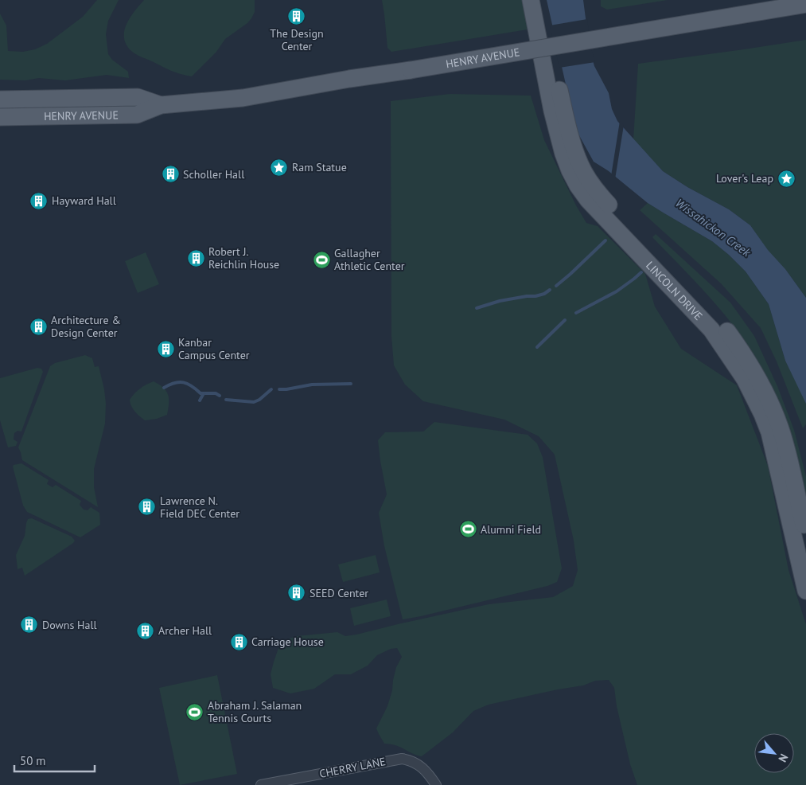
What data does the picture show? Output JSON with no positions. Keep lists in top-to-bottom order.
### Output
{
  "streets": {
    "main road": ["HENRY AVENUE", "LINCOLN DRIVE"],
    "street": ["CHERRY LANE"]
  },
  "water": ["Wissahickon Creek"],
  "places": {
    "building": [
      "The Design Center",
      "Scholler Hall",
      "Hayward Hall",
      "Robert J. Reichlin House",
      "Architecture & Design Center",
      "Kanbar Campus Center",
      "Lawrence N. Field DEC Center",
      "SEED Center",
      "Downs Hall",
      "Archer Hall",
      "Carriage House"
    ],
    "place": ["Ram Statue", "Lover's Leap"],
    "sports": ["Gallagher Athletic Center", "Alumni Field", "Abraham J. Salaman Tennis Courts"]
  },
  "scale_bar": "50 m",
  "north": "bottom right"
}
